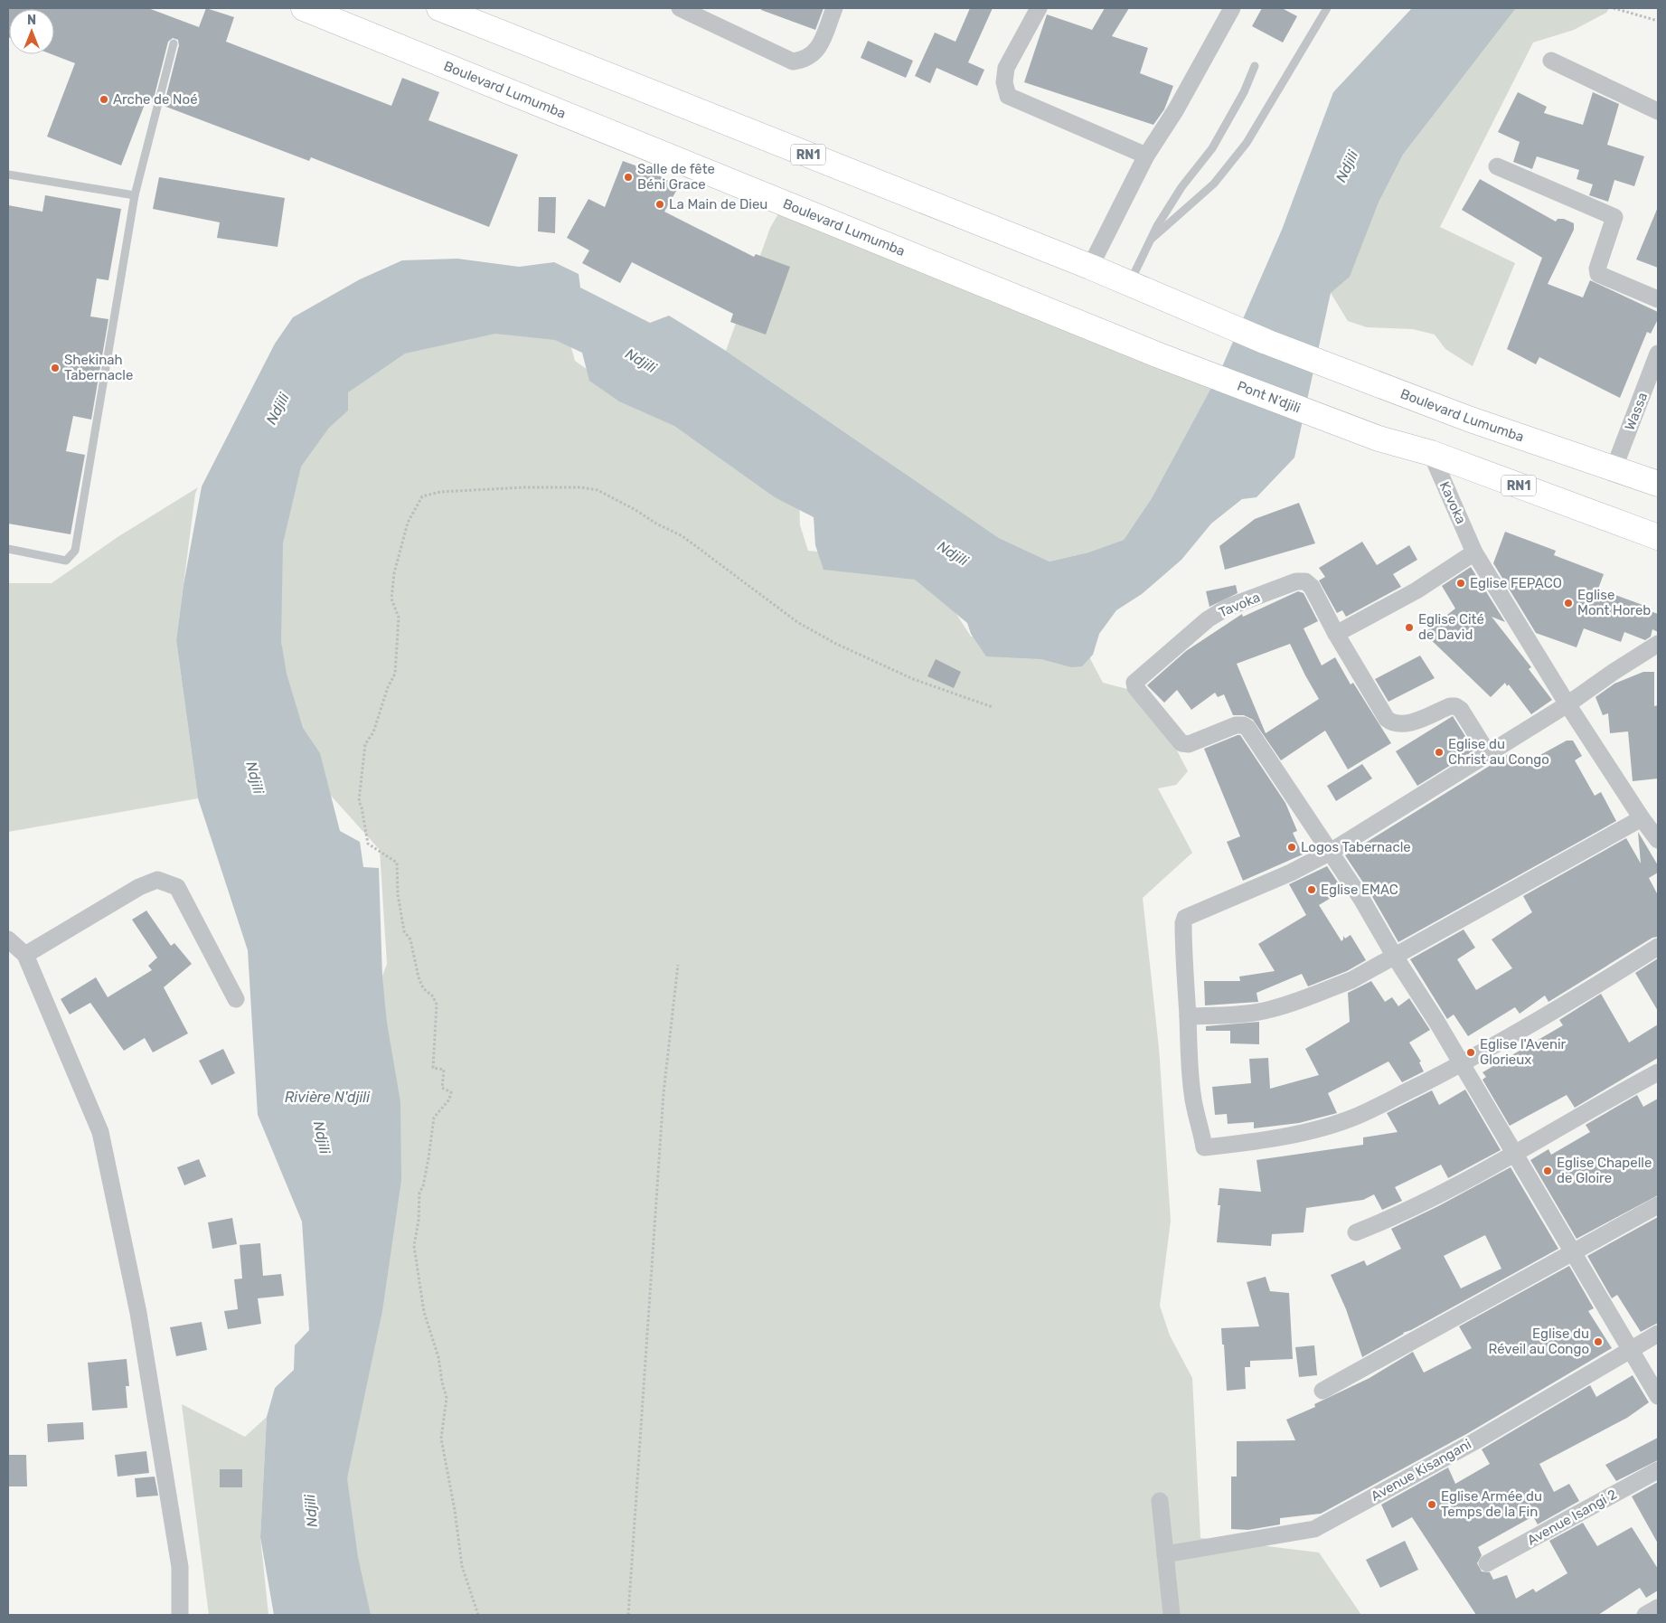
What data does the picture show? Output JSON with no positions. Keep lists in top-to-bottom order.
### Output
{
  "streets": {
    "highway": ["Boulevard Lumumba", "RN1", "Pont N'djili"],
    "street": [
      "Wassa",
      "Kavoka",
      "Tavoka",
      "Avenue Kisangani",
      "Avenue Isangi 2"
    ]
  },
  "crossings": [
    ["Boulevard Lumumba", "RN1"],
    ["Boulevard Lumumba", "Pont N'djili"],
    ["Boulevard Lumumba", "Wassa"],
    ["RN1", "Pont N'djili"],
    ["RN1", "Kavoka"],
    ["Pont N'djili", "Kavoka"]
  ],
  "water": ["Ndjili", "Rivière N'djili"],
  "places": [
    "Arche de Noé",
    "Salle de fête Béni Grace",
    "La Main de Dieu",
    "Shekinah Tabernacle",
    "Eglise FEPACO",
    "Eglise Mont Horeb",
    "Eglise Cité de David",
    "Eglise du Christ au Congo",
    "Logos Tabernacle",
    "Eglise EMAC",
    "Eglise l'Avenir Glorieux",
    "Eglise Chapelle de Gloire",
    "Eglise du Réveil au Congo",
    "Eglise Armée du Temps de la Fin"
  ],
  "north": "top"
}
